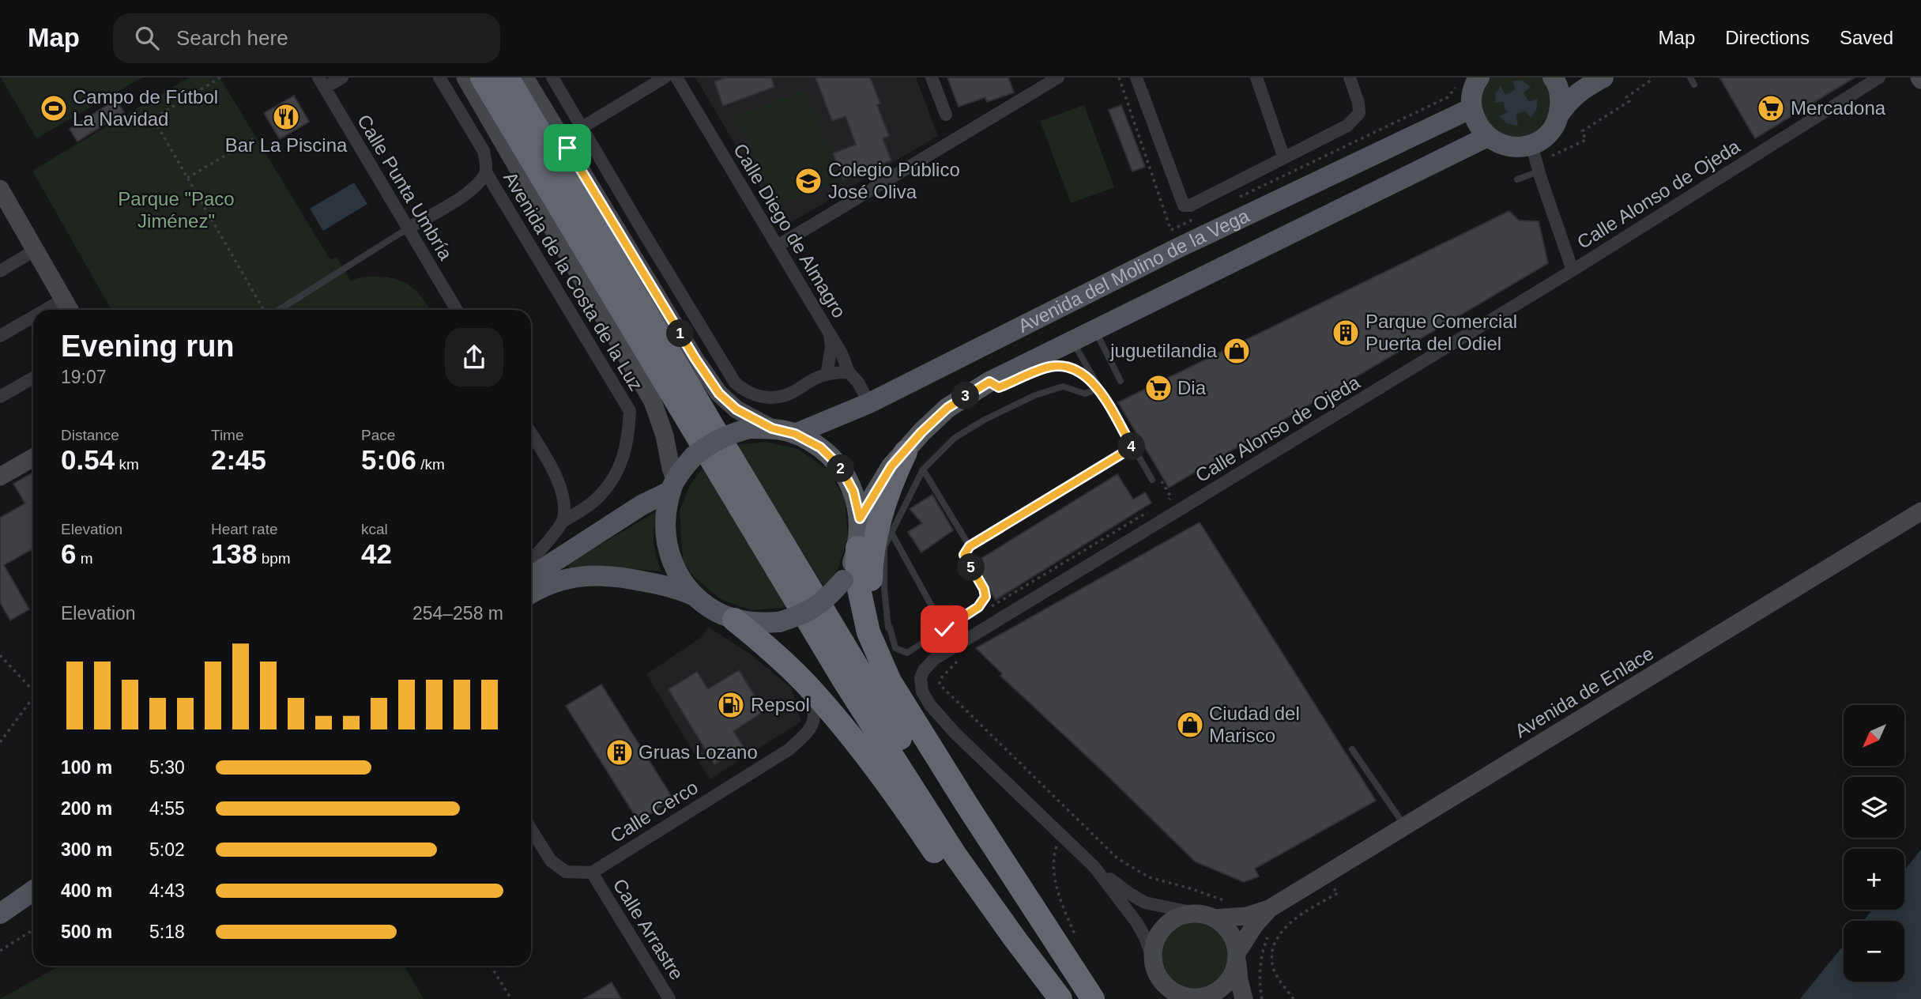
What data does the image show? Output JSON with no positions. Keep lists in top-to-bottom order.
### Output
{
  "streets": {
    "main road": ["Avenida del Molino de la Vega"],
    "street": [
      "Calle Punta Umbría",
      "Calle Alonso de Ojeda",
      "Calle Diego de Almagro",
      "Avenida de la Costa de la Luz",
      "Avenida de Enlace",
      "Calle Cerco",
      "Calle Arrastre"
    ]
  },
  "crossings": [
    ["Calle Alonso de Ojeda", "Avenida de Enlace"],
    ["Calle Diego de Almagro", "Avenida del Molino de la Vega"],
    ["Calle Cerco", "Calle Arrastre"]
  ],
  "parks": ["Parque \"Paco Jiménez\""],
  "places": {
    "sports": ["Campo de Fútbol La Navidad"],
    "supermarket": ["Mercadona", "Dia"],
    "restaurant": ["Bar La Piscina"],
    "school or university": ["Colegio Público José Oliva"],
    "building": ["Parque Comercial Puerta del Odiel", "Gruas Lozano"],
    "shop": ["juguetilandia", "Ciudad del Marisco"],
    "fuel station": ["Repsol"]
  },
  "north": "bottom left",
  "page": {
    "header": "Map",
    "search": "Search here",
    "nav": ["Map", "Directions", "Saved"],
    "heading": ["Evening run", "19:07"],
    "pins": [
      "1",
      "3",
      "4",
      "2",
      "5"
    ],
    "stats": [
      ["Distance", "0.54 km"],
      ["Time", "2:45"],
      ["Pace", "5:06 /km"],
      ["Elevation", "6 m"],
      ["Heart rate", "138 bpm"],
      ["kcal", "42"]
    ],
    "chart": ["Elevation", "254–258 m"],
    "map_buttons": ["+", "−"],
    "list": [
      {
        "name": "100 m",
        "note": "5:30"
      },
      {
        "name": "200 m",
        "note": "4:55"
      },
      {
        "name": "300 m",
        "note": "5:02"
      },
      {
        "name": "400 m",
        "note": "4:43"
      },
      {
        "name": "500 m",
        "note": "5:18"
      }
    ]
  }
}
